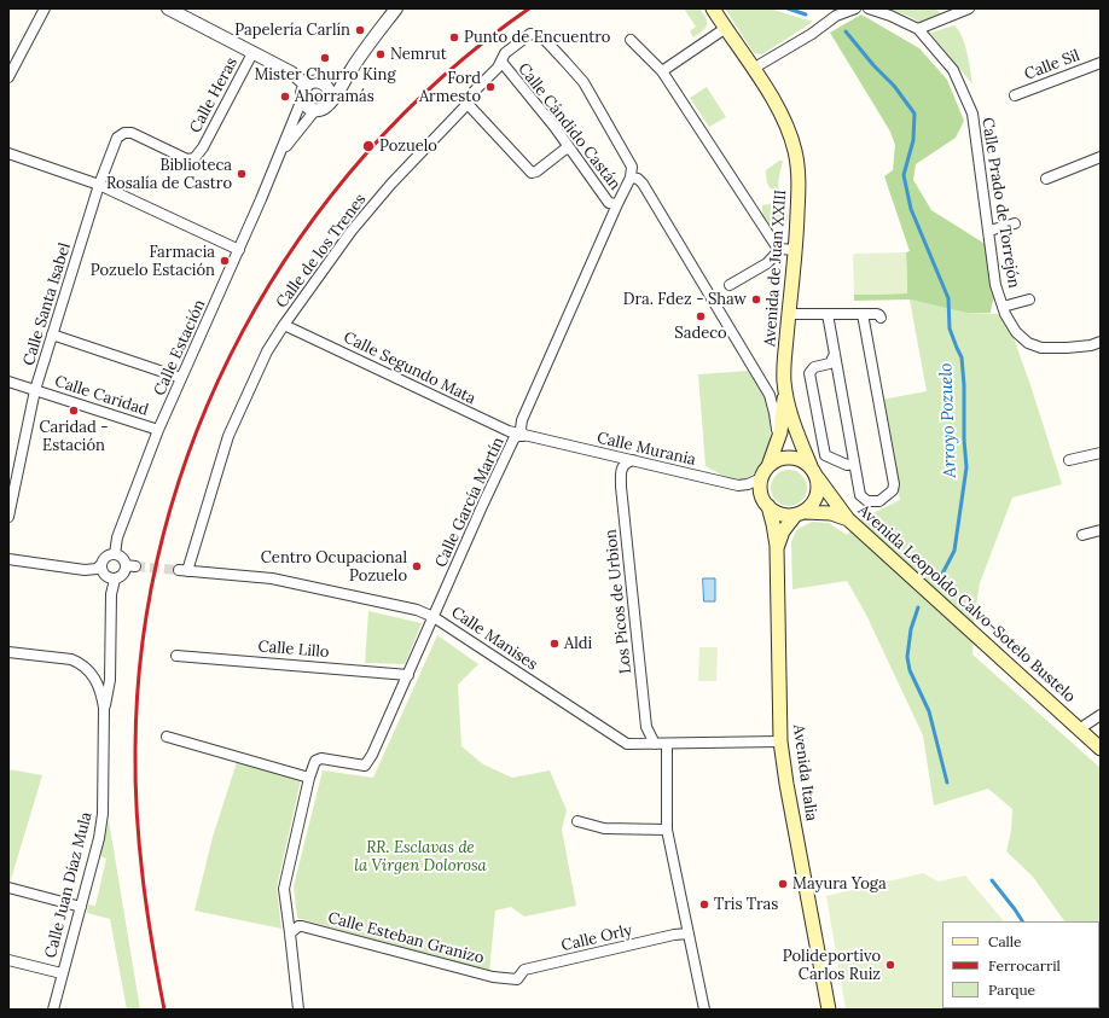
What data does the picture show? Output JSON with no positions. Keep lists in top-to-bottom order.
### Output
{
  "streets": {
    "main road": ["Avenida de Juan XXIII", "Avenida Leopoldo Calvo-Sotelo Bustelo", "Avenida Italia"],
    "street": [
      "Calle Sil",
      "Calle Heras",
      "Calle Cándido Castán",
      "Calle Prado de Torrejón",
      "Calle de los Trenes",
      "Calle Santa Isabel",
      "Calle Estación",
      "Calle Segundo Mata",
      "Calle Caridad",
      "Calle Murania",
      "Calle García Martín",
      "Los Picos de Urbion",
      "Calle Manises",
      "Calle Lillo",
      "Calle Juan Díaz Mula",
      "Calle Esteban Granizo",
      "Calle Orly"
    ]
  },
  "crossings": [
    ["Calle Heras", "Calle Santa Isabel"],
    ["Calle Cándido Castán", "Calle de los Trenes"],
    ["Calle Cándido Castán", "Calle García Martín"],
    ["Calle de los Trenes", "Calle Segundo Mata"],
    ["Calle de los Trenes", "Calle García Martín"],
    ["Calle de los Trenes", "Calle Manises"],
    ["Avenida de Juan XXIII", "Calle Murania"],
    ["Avenida de Juan XXIII", "Avenida Leopoldo Calvo-Sotelo Bustelo"],
    ["Avenida de Juan XXIII", "Avenida Italia"],
    ["Calle Santa Isabel", "Calle Caridad"],
    ["Calle Estación", "Calle Caridad"],
    ["Calle Segundo Mata", "Calle Murania"],
    ["Calle Segundo Mata", "Calle García Martín"],
    ["Calle Murania", "Calle García Martín"],
    ["Calle Murania", "Los Picos de Urbion"],
    ["Calle Murania", "Avenida Leopoldo Calvo-Sotelo Bustelo"],
    ["Calle Murania", "Avenida Italia"],
    ["Calle García Martín", "Calle Manises"],
    ["Calle García Martín", "Calle Lillo"],
    ["Los Picos de Urbion", "Calle Manises"],
    ["Avenida Leopoldo Calvo-Sotelo Bustelo", "Avenida Italia"],
    ["Calle Manises", "Avenida Italia"],
    ["Calle Esteban Granizo", "Calle Orly"]
  ],
  "water": ["Arroyo Pozuelo"],
  "parks": ["RR. Esclavas de la Virgen Dolorosa"],
  "places": [
    "Papelería Carlín",
    "Punto de Encuentro",
    "Nemrut",
    "Mister Churro King",
    "Ford Armesto",
    "Ahorramás",
    "Pozuelo",
    "Biblioteca Rosalía de Castro",
    "Farmacia Pozuelo Estación",
    "Dra. Fdez - Shaw",
    "Sadeco",
    "Caridad - Estación",
    "Centro Ocupacional Pozuelo",
    "Aldi",
    "Mayura Yoga",
    "Tris Tras",
    "Polideportivo Carlos Ruiz"
  ],
  "legend": ["Calle", "Ferrocarril", "Parque"]
}
